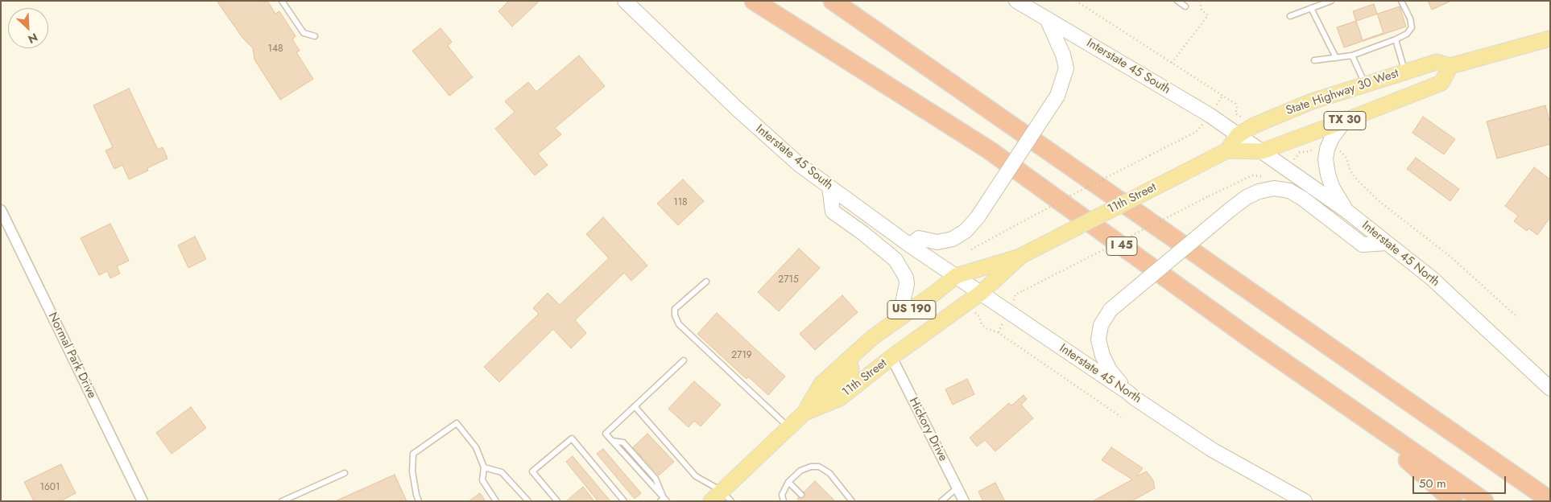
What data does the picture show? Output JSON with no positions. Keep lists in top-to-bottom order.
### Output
{
  "streets": {
    "highway": ["I 45"],
    "main road": [
      "Interstate 45 South",
      "State Highway 30 West",
      "TX 30",
      "11th Street",
      "Interstate 45 North",
      "US 190"
    ],
    "street": ["Normal Park Drive", "Hickory Drive"]
  },
  "crossings": [
    ["Interstate 45 South", "State Highway 30 West"],
    ["Interstate 45 South", "11th Street"],
    ["Interstate 45 South", "Interstate 45 North"],
    ["State Highway 30 West", "11th Street"],
    ["State Highway 30 West", "Interstate 45 North"],
    ["11th Street", "Interstate 45 North"],
    ["11th Street", "Hickory Drive"]
  ],
  "house_numbers": [
    "148",
    "118",
    "2715",
    "2719",
    "1601"
  ],
  "scale_bar": "50 m",
  "north": "bottom right"
}
